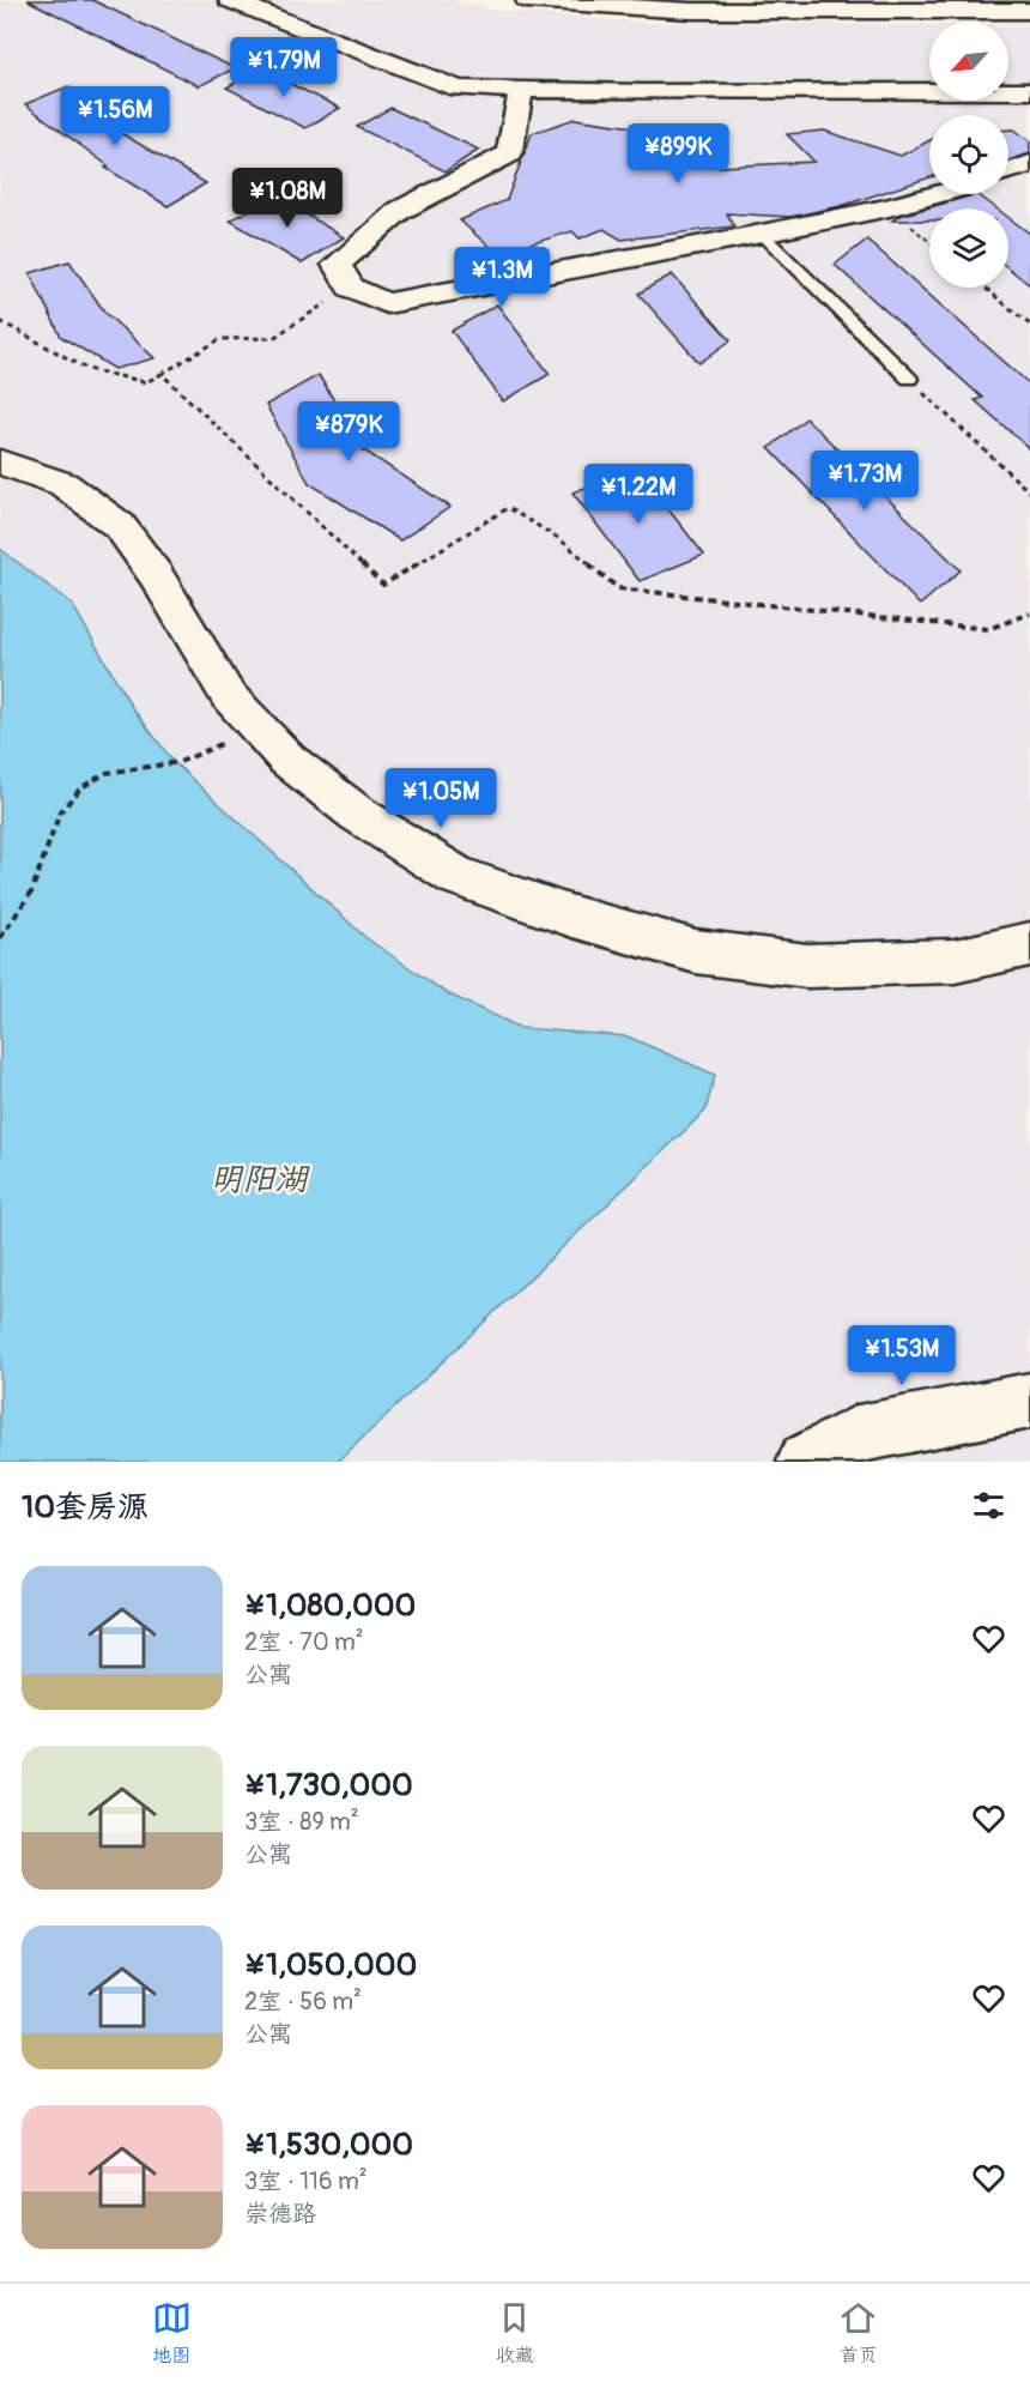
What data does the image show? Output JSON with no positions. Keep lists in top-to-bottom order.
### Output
{
  "water": ["明阳湖"],
  "north": "bottom left",
  "page": {
    "price": [
      "¥1.79M",
      "¥1.56M",
      "¥899K",
      "¥1.08M",
      "¥1.3M",
      "¥879K",
      "¥1.73M",
      "¥1.22M",
      "¥1.05M",
      "¥1.53M"
    ],
    "heading": "10套房源",
    "list": [
      {
        "name": "¥1,080,000",
        "note": "2室 · 70 m² · 公寓"
      },
      {
        "name": "¥1,730,000",
        "note": "3室 · 89 m² · 公寓"
      },
      {
        "name": "¥1,050,000",
        "note": "2室 · 56 m² · 公寓"
      },
      {
        "name": "¥1,530,000",
        "note": "3室 · 116 m² · 崇德路"
      }
    ],
    "tabs": ["地图", "收藏", "首页"]
  }
}
